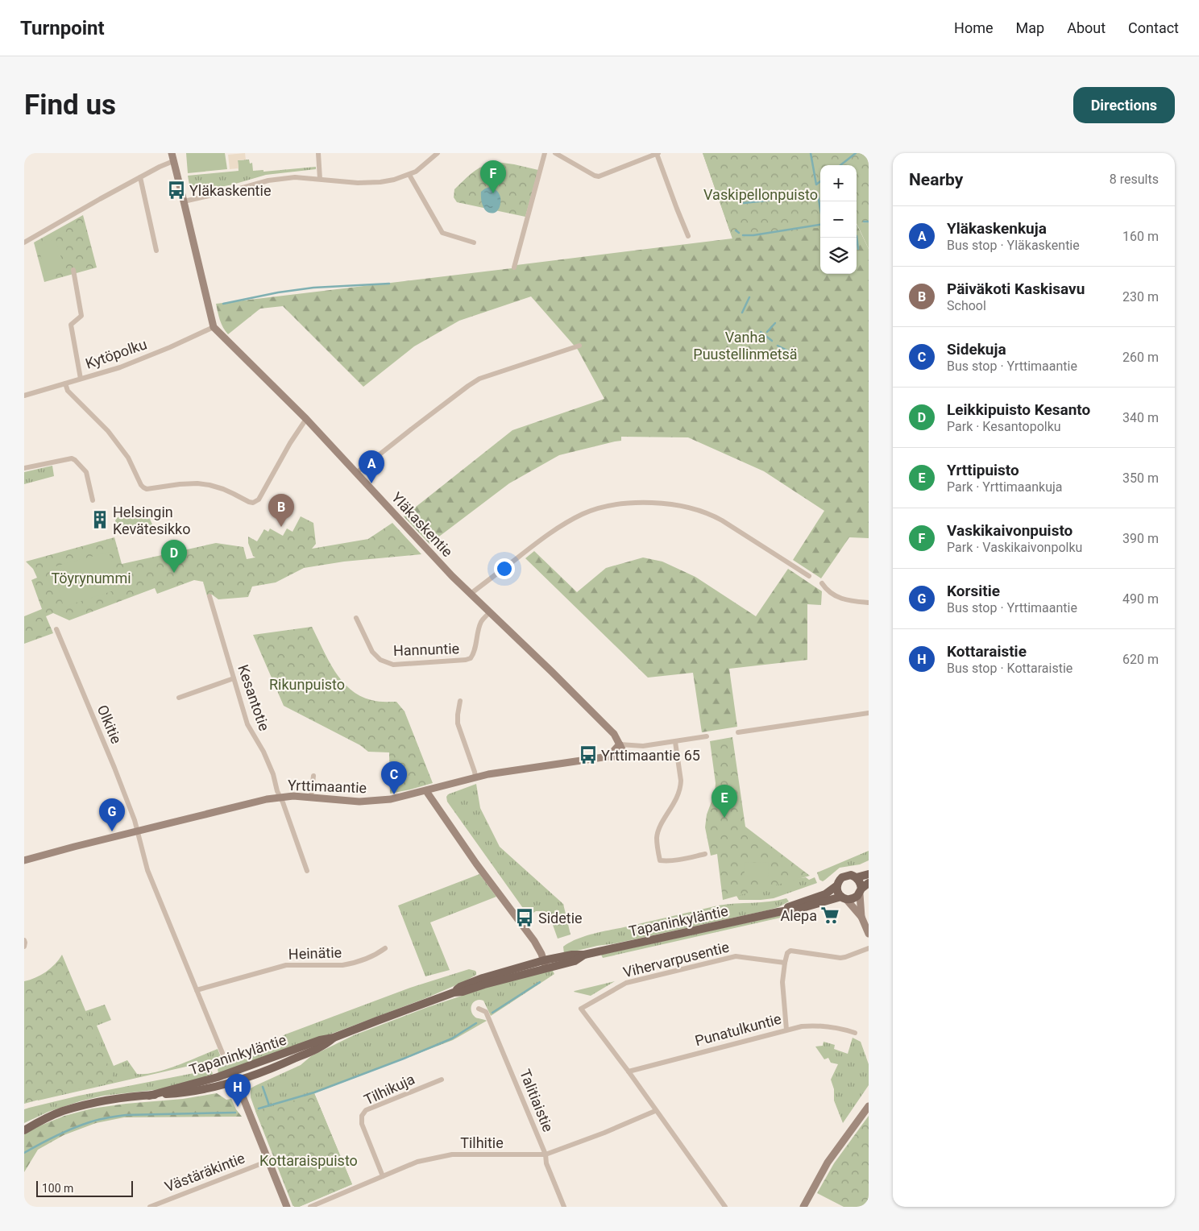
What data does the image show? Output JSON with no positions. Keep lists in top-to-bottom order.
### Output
{
  "streets": {
    "main road": ["Tapaninkyläntie"],
    "street": [
      "Kytöpolku",
      "Yläkaskentie",
      "Hannuntie",
      "Kesantotie",
      "Olkitie",
      "Yrttimaantie",
      "Heinätie",
      "Vihervarpusentie",
      "Punatulkuntie",
      "Tilhikuja",
      "Talitiaistie",
      "Tilhitie",
      "Västäräkintie"
    ]
  },
  "crossings": [
    ["Kytöpolku", "Yläkaskentie"],
    ["Yläkaskentie", "Hannuntie"],
    ["Yläkaskentie", "Yrttimaantie"],
    ["Kesantotie", "Yrttimaantie"],
    ["Olkitie", "Yrttimaantie"],
    ["Olkitie", "Heinätie"],
    ["Vihervarpusentie", "Punatulkuntie"],
    ["Tilhikuja", "Tilhitie"],
    ["Talitiaistie", "Tilhitie"]
  ],
  "parks": [
    "Vaskipellonpuisto",
    "Vanha Puustellinmetsä",
    "Töyrynummi",
    "Rikunpuisto",
    "Kottaraispuisto"
  ],
  "places": {
    "bus stop": ["Yläkaskentie", "Yrttimaantie 65", "Sidetie"],
    "building": ["Helsingin Kevätesikko"],
    "supermarket": ["Alepa"]
  },
  "scale_bar": "100 m",
  "page": {
    "header": "Turnpoint",
    "nav": [
      "Home",
      "Map",
      "About",
      "Contact"
    ],
    "buttons": "Directions",
    "title": "Find us",
    "heading": ["Nearby", "8 results"],
    "pins": [
      "F",
      "A",
      "B",
      "D",
      "C",
      "E",
      "G",
      "H"
    ],
    "map_buttons": ["+", "−"],
    "list": [
      {
        "mark": "A",
        "name": "Yläkaskenkuja",
        "note": "Bus stop · Yläkaskentie",
        "value": "160 m"
      },
      {
        "mark": "B",
        "name": "Päiväkoti Kaskisavu",
        "note": "School",
        "value": "230 m"
      },
      {
        "mark": "C",
        "name": "Sidekuja",
        "note": "Bus stop · Yrttimaantie",
        "value": "260 m"
      },
      {
        "mark": "D",
        "name": "Leikkipuisto Kesanto",
        "note": "Park · Kesantopolku",
        "value": "340 m"
      },
      {
        "mark": "E",
        "name": "Yrttipuisto",
        "note": "Park · Yrttimaankuja",
        "value": "350 m"
      },
      {
        "mark": "F",
        "name": "Vaskikaivonpuisto",
        "note": "Park · Vaskikaivonpolku",
        "value": "390 m"
      },
      {
        "mark": "G",
        "name": "Korsitie",
        "note": "Bus stop · Yrttimaantie",
        "value": "490 m"
      },
      {
        "mark": "H",
        "name": "Kottaraistie",
        "note": "Bus stop · Kottaraistie",
        "value": "620 m"
      }
    ],
    "scale": "100 m"
  }
}
